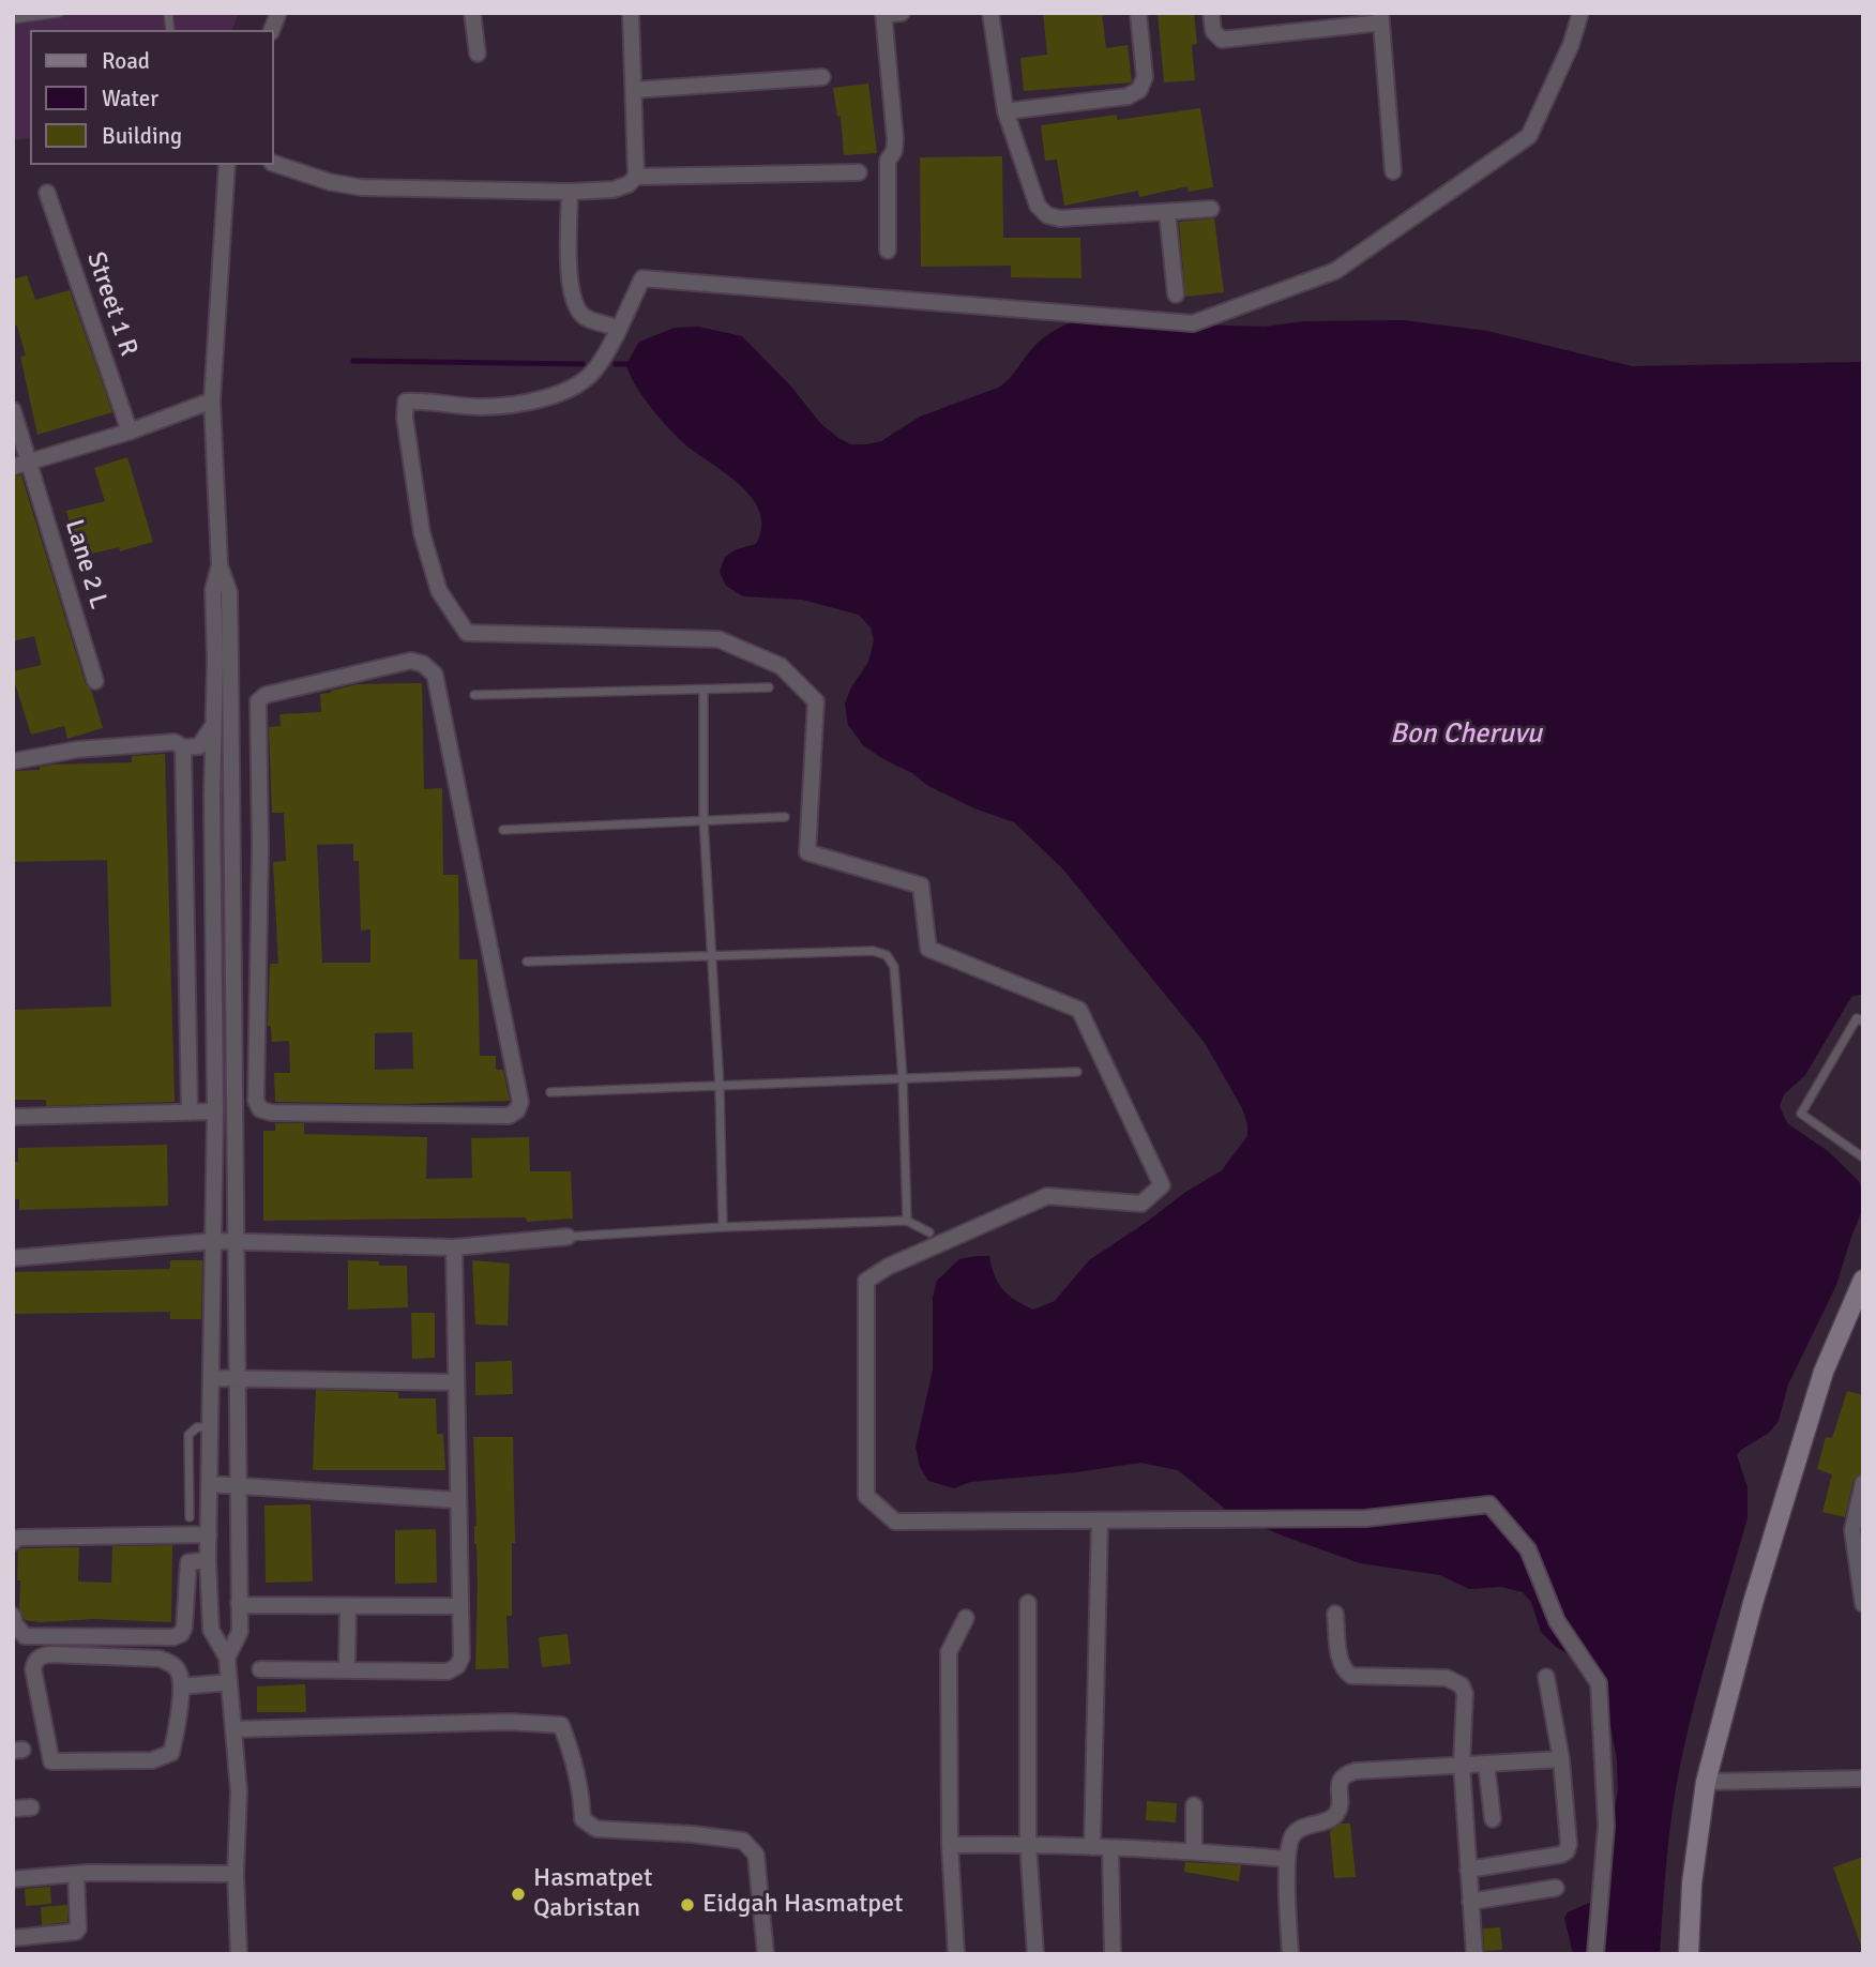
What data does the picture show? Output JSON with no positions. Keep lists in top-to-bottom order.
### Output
{
  "streets": {
    "street": ["Street 1 R", "Lane 2 L"]
  },
  "water": ["Bon Cheruvu"],
  "places": ["Hasmatpet Qabristan", "Eidgah Hasmatpet"],
  "legend": ["Road", "Water", "Building"]
}
